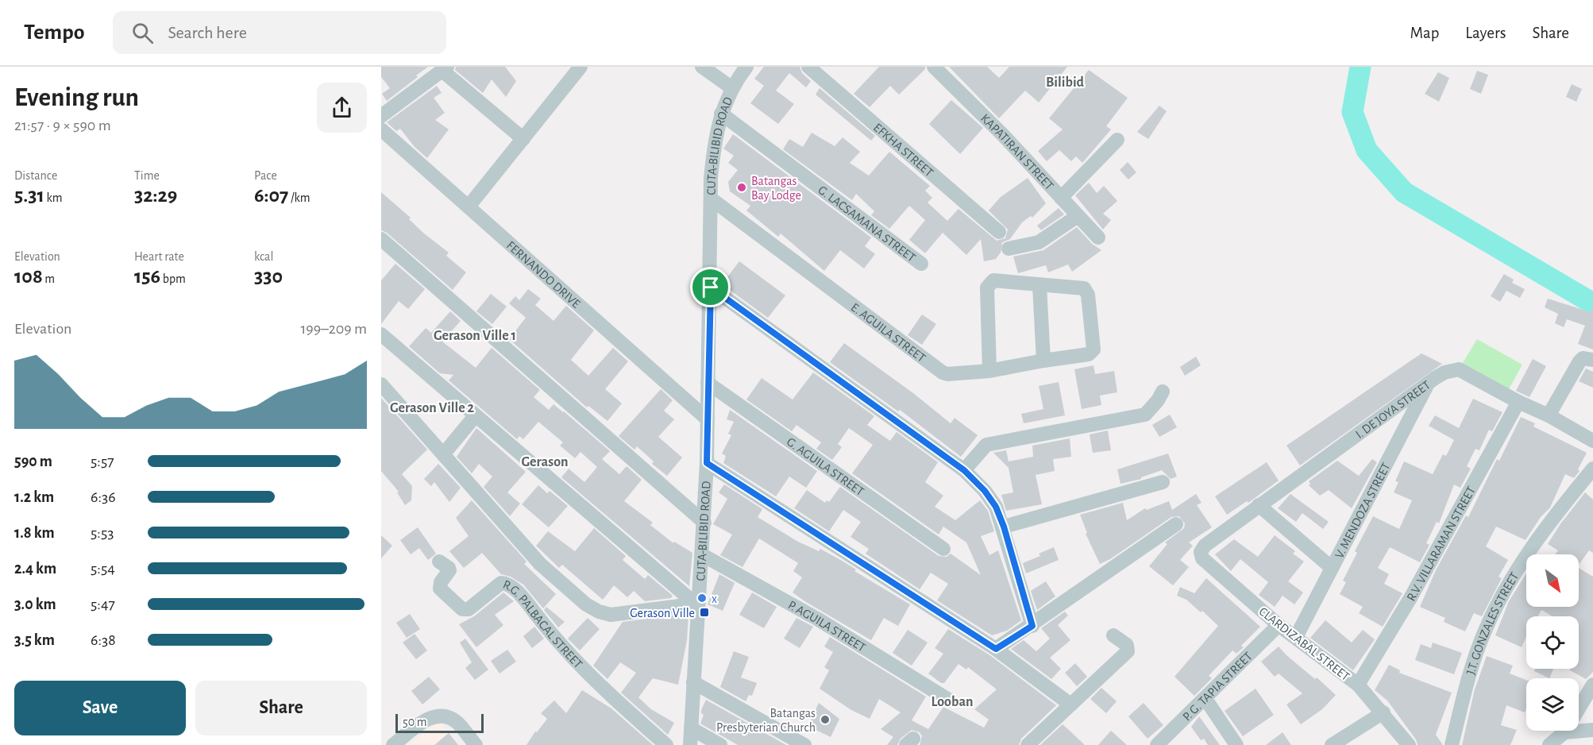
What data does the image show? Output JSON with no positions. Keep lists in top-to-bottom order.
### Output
{
  "streets": {
    "street": [
      "CUTA-BILIBID ROAD",
      "EFKHA STREET",
      "KAPATIRAN STREET",
      "G. LACSAMANA STREET",
      "FERNANDO DRIVE",
      "E. AGUILA STREET",
      "I. DE JOYA STREET",
      "G. AGUILA STREET",
      "V. MENDOZA STREET",
      "R.V. VILLARAMAN STREET",
      "J.T. GONZALES STREET",
      "P. AGUILA STREET",
      "R.G. PALBACAL STREET",
      "CLARDIZABAL STREET",
      "P. G. TAPIA STREET"
    ]
  },
  "crossings": [
    ["CUTA-BILIBID ROAD", "G. LACSAMANA STREET"],
    ["CUTA-BILIBID ROAD", "FERNANDO DRIVE"],
    ["CUTA-BILIBID ROAD", "E. AGUILA STREET"],
    ["CUTA-BILIBID ROAD", "G. AGUILA STREET"],
    ["CUTA-BILIBID ROAD", "P. AGUILA STREET"],
    ["I. DE JOYA STREET", "V. MENDOZA STREET"],
    ["I. DE JOYA STREET", "R.V. VILLARAMAN STREET"],
    ["I. DE JOYA STREET", "CLARDIZABAL STREET"],
    ["V. MENDOZA STREET", "CLARDIZABAL STREET"],
    ["R.V. VILLARAMAN STREET", "CLARDIZABAL STREET"],
    ["CLARDIZABAL STREET", "P. G. TAPIA STREET"]
  ],
  "districts": [
    "Bilibid",
    "Gerason Ville 1",
    "Gerason Ville 2",
    "Gerason",
    "Looban"
  ],
  "places": {
    "other": ["Batangas Bay Lodge", "x", "Batangas Presbyterian Church"],
    "transit": ["Gerason Ville"]
  },
  "scale_bar": "50 m",
  "north": "bottom right",
  "page": {
    "header": "Tempo",
    "search": "Search here",
    "nav": ["Map", "Layers", "Share"],
    "heading": ["Evening run", "21:57 · 9 × 590 m"],
    "stats": [
      ["Distance", "5.31 km"],
      ["Time", "32:29"],
      ["Pace", "6:07 /km"],
      ["Elevation", "108 m"],
      ["Heart rate", "156 bpm"],
      ["kcal", "330"]
    ],
    "chart": ["Elevation", "199–209 m"],
    "list": [
      {
        "name": "590 m",
        "note": "5:57"
      },
      {
        "name": "1.2 km",
        "note": "6:36"
      },
      {
        "name": "1.8 km",
        "note": "5:53"
      },
      {
        "name": "2.4 km",
        "note": "5:54"
      },
      {
        "name": "3.0 km",
        "note": "5:47"
      },
      {
        "name": "3.5 km",
        "note": "6:38"
      }
    ],
    "buttons": ["Save", "Share"],
    "scale": "50 m"
  }
}
